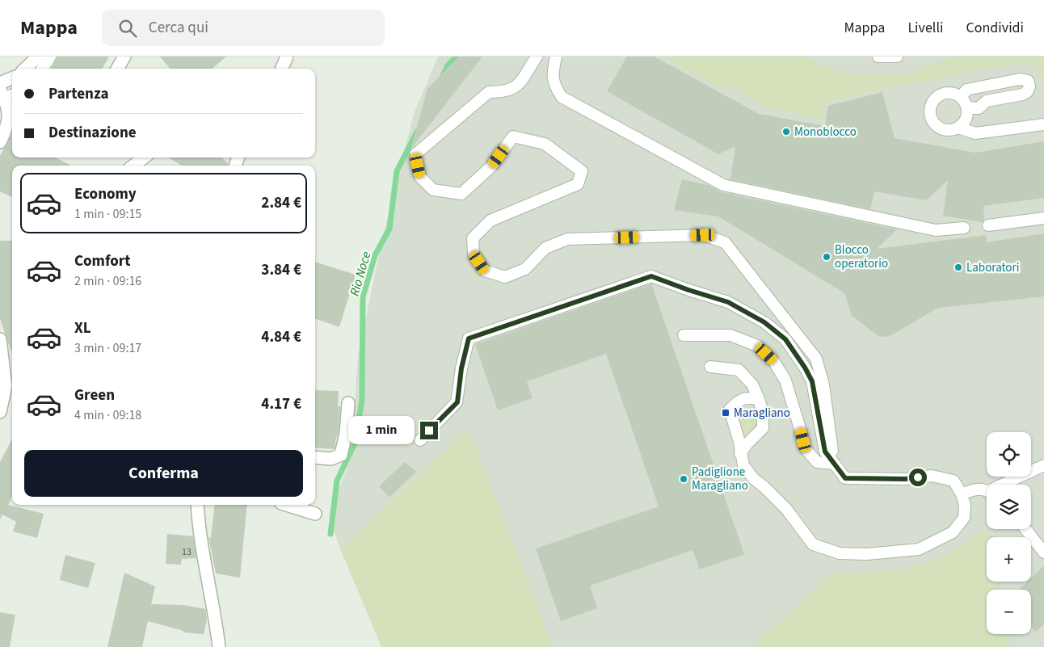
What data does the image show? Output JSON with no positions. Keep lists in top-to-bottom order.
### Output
{
  "water": ["Rio Noce"],
  "places": {
    "other": [
      "Monoblocco",
      "Blocco operatorio",
      "Laboratori",
      "Padiglione Maragliano"
    ],
    "transit": ["Maragliano"]
  },
  "house_numbers": ["13"],
  "page": {
    "header": "Mappa",
    "search": "Cerca qui",
    "nav": ["Mappa", "Livelli", "Condividi"],
    "banner": ["Partenza", "Destinazione"],
    "list": [
      {
        "name": "Economy",
        "note": "1 min · 09:15",
        "value": "2.84 €"
      },
      {
        "name": "Comfort",
        "note": "2 min · 09:16",
        "value": "3.84 €"
      },
      {
        "name": "XL",
        "note": "3 min · 09:17",
        "value": "4.84 €"
      },
      {
        "name": "Green",
        "note": "4 min · 09:18",
        "value": "4.17 €"
      }
    ],
    "bubble": "1 min",
    "map_buttons": ["+", "−"],
    "buttons": "Conferma"
  }
}
